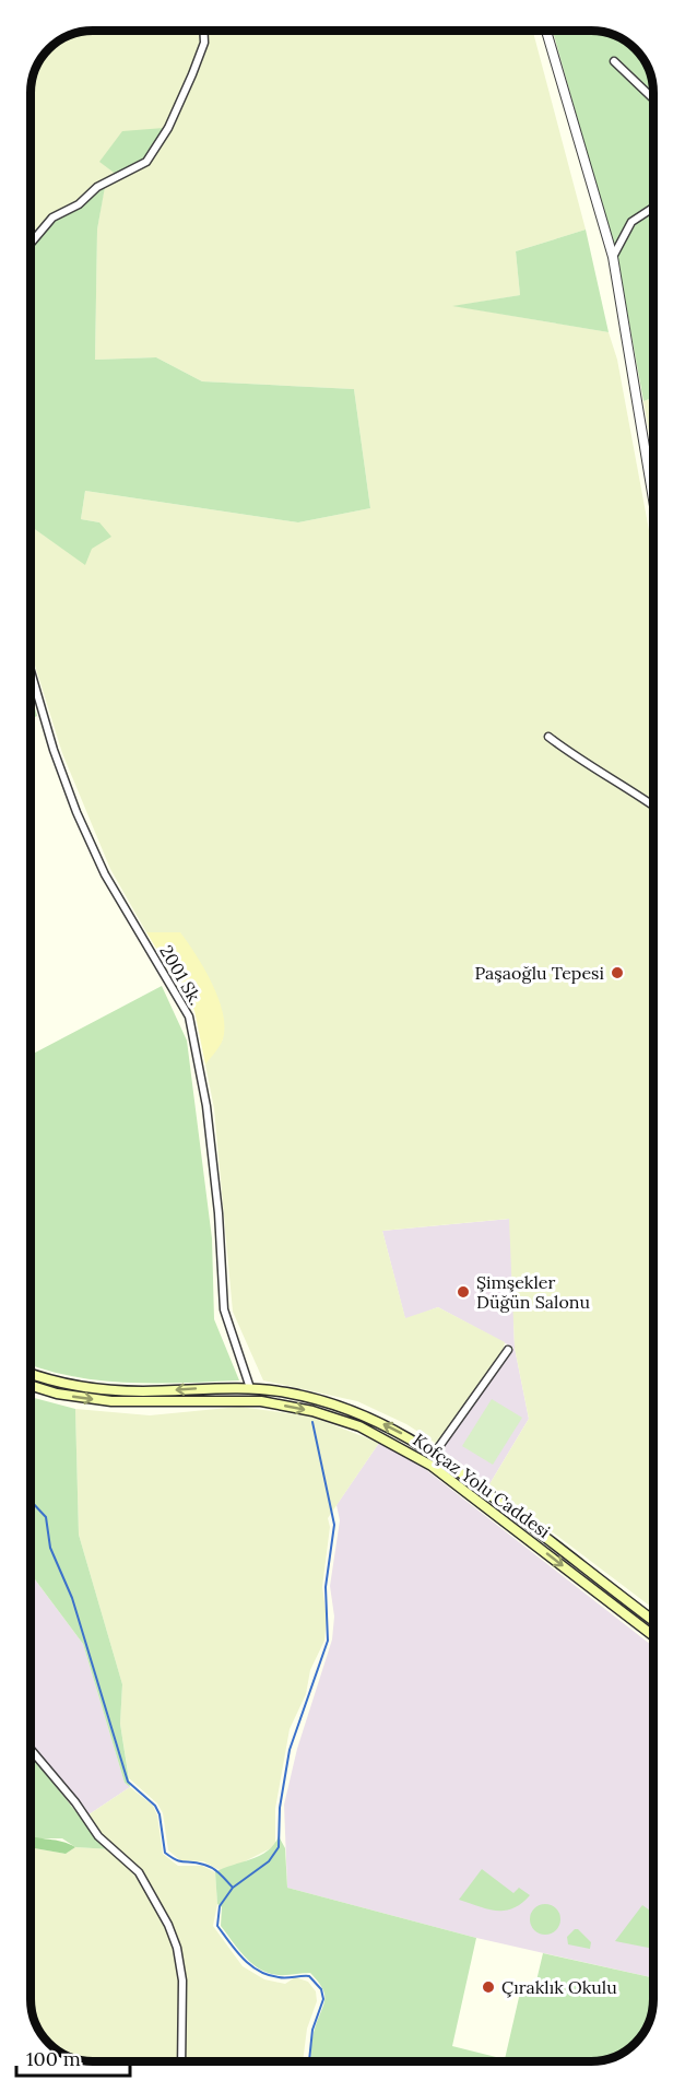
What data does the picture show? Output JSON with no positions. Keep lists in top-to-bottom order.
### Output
{
  "streets": {
    "main road": ["Kofçaz Yolu Caddesi"],
    "street": ["2001 Sk."]
  },
  "crossings": [
    ["2001 Sk.", "Kofçaz Yolu Caddesi"]
  ],
  "places": ["Paşaoğlu Tepesi", "Şimşekler Düğün Salonu", "Çıraklık Okulu"],
  "scale_bar": "100 m"
}
